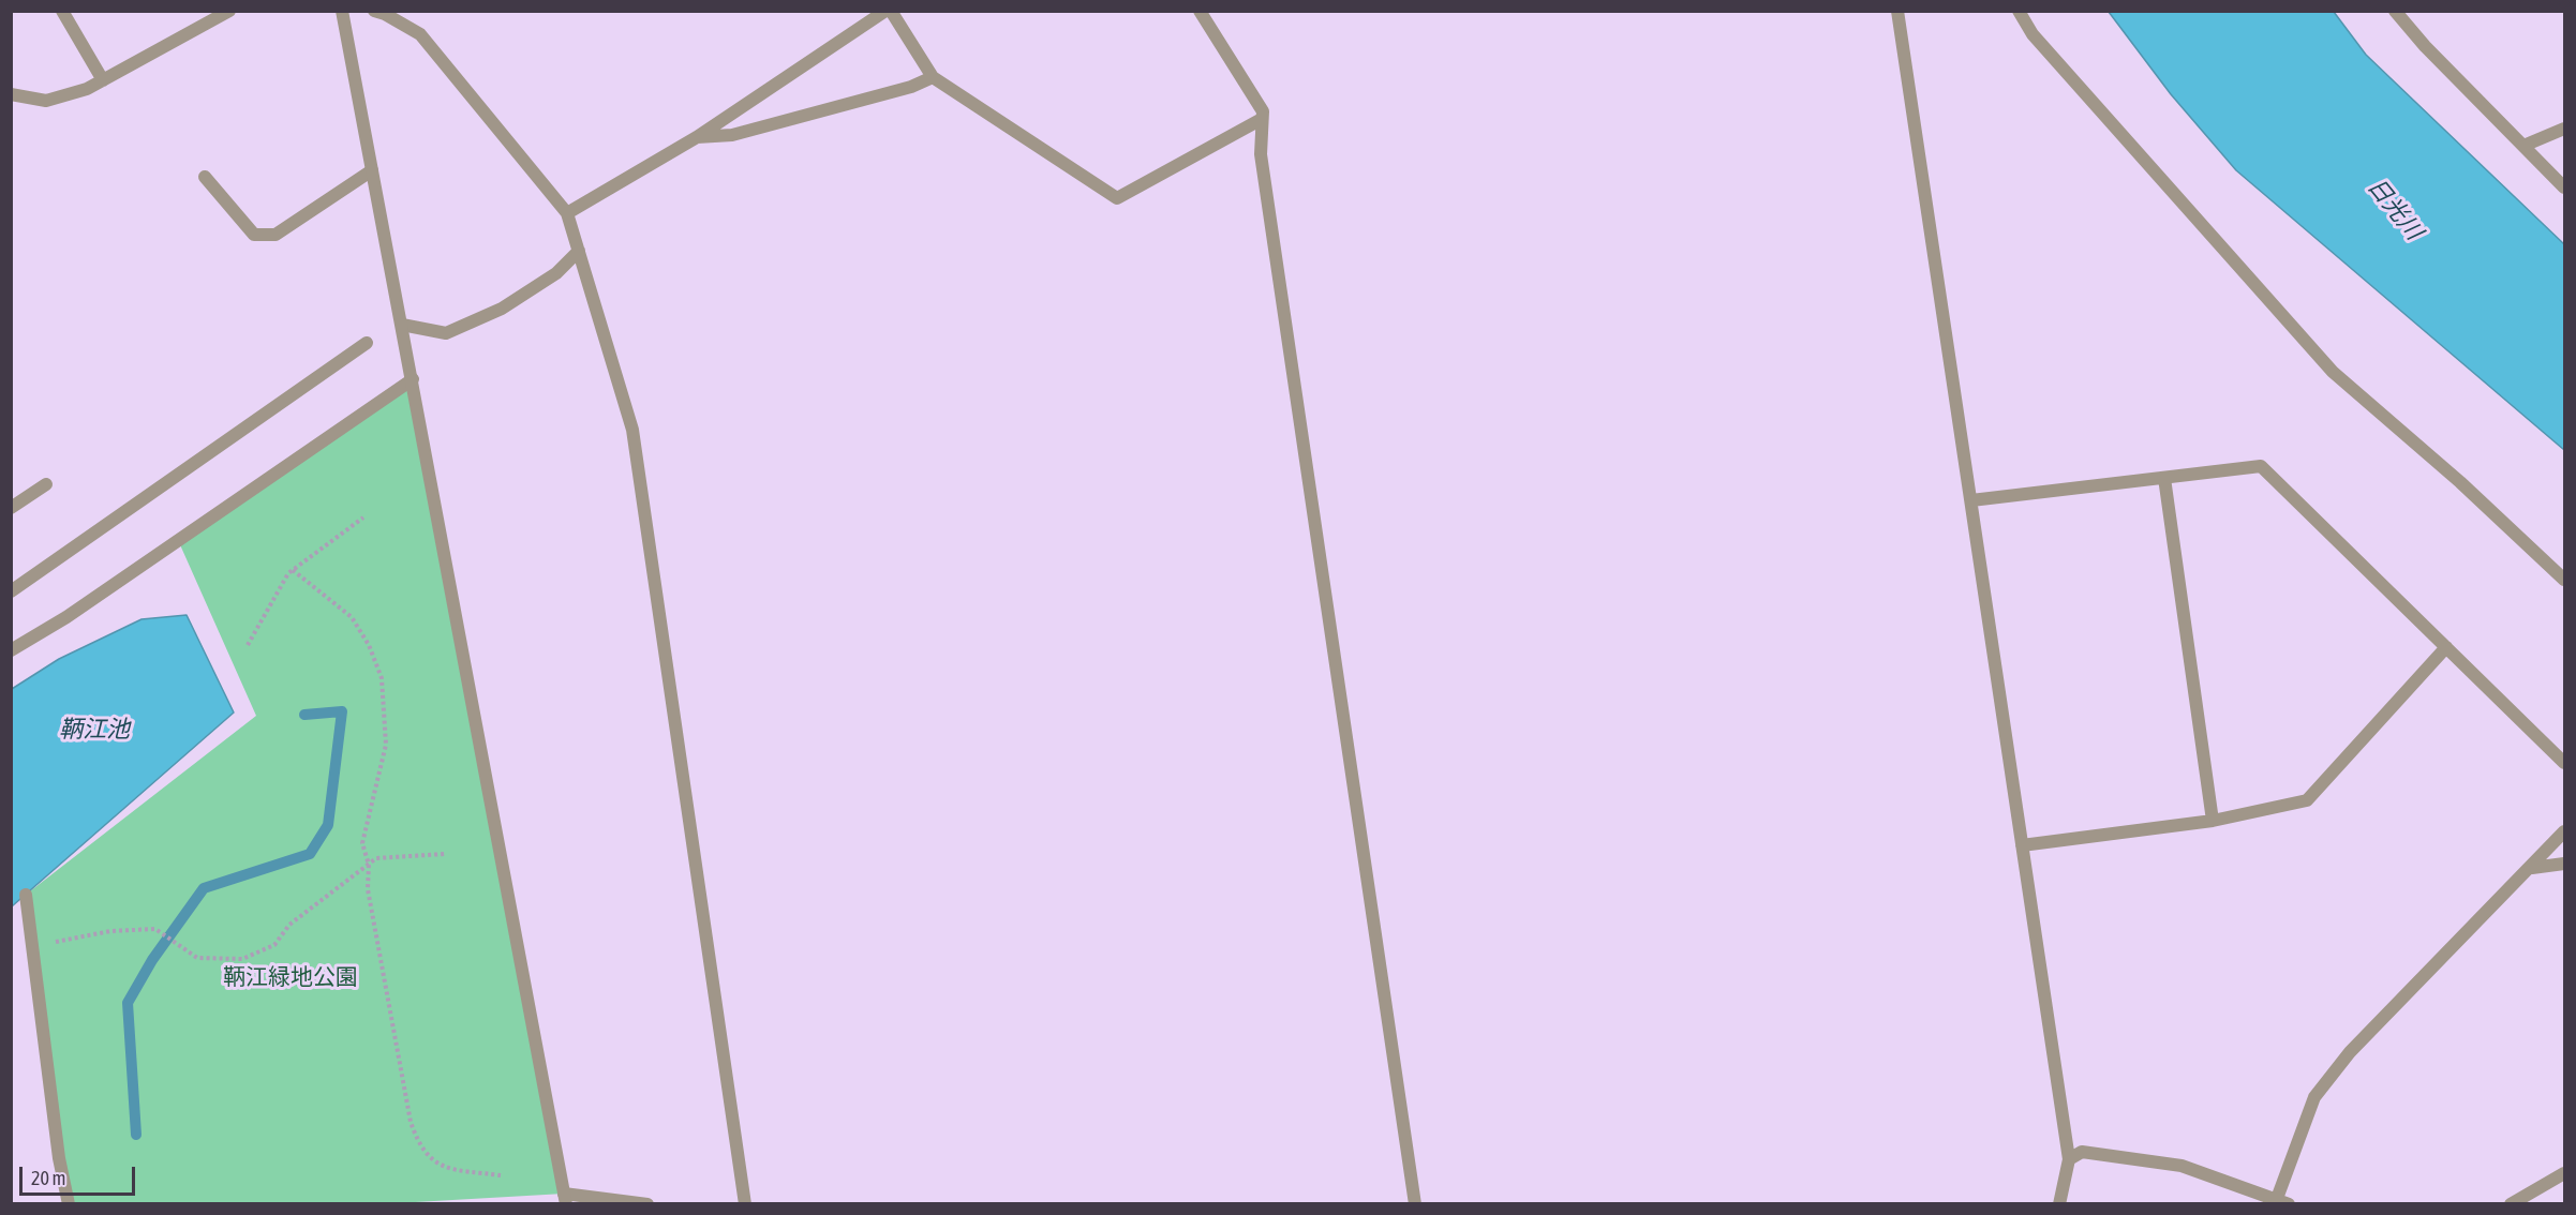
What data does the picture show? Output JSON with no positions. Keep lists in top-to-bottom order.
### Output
{
  "water": ["日光川", "鞆江池"],
  "parks": ["鞆江緑地公園"],
  "scale_bar": "20 m"
}
